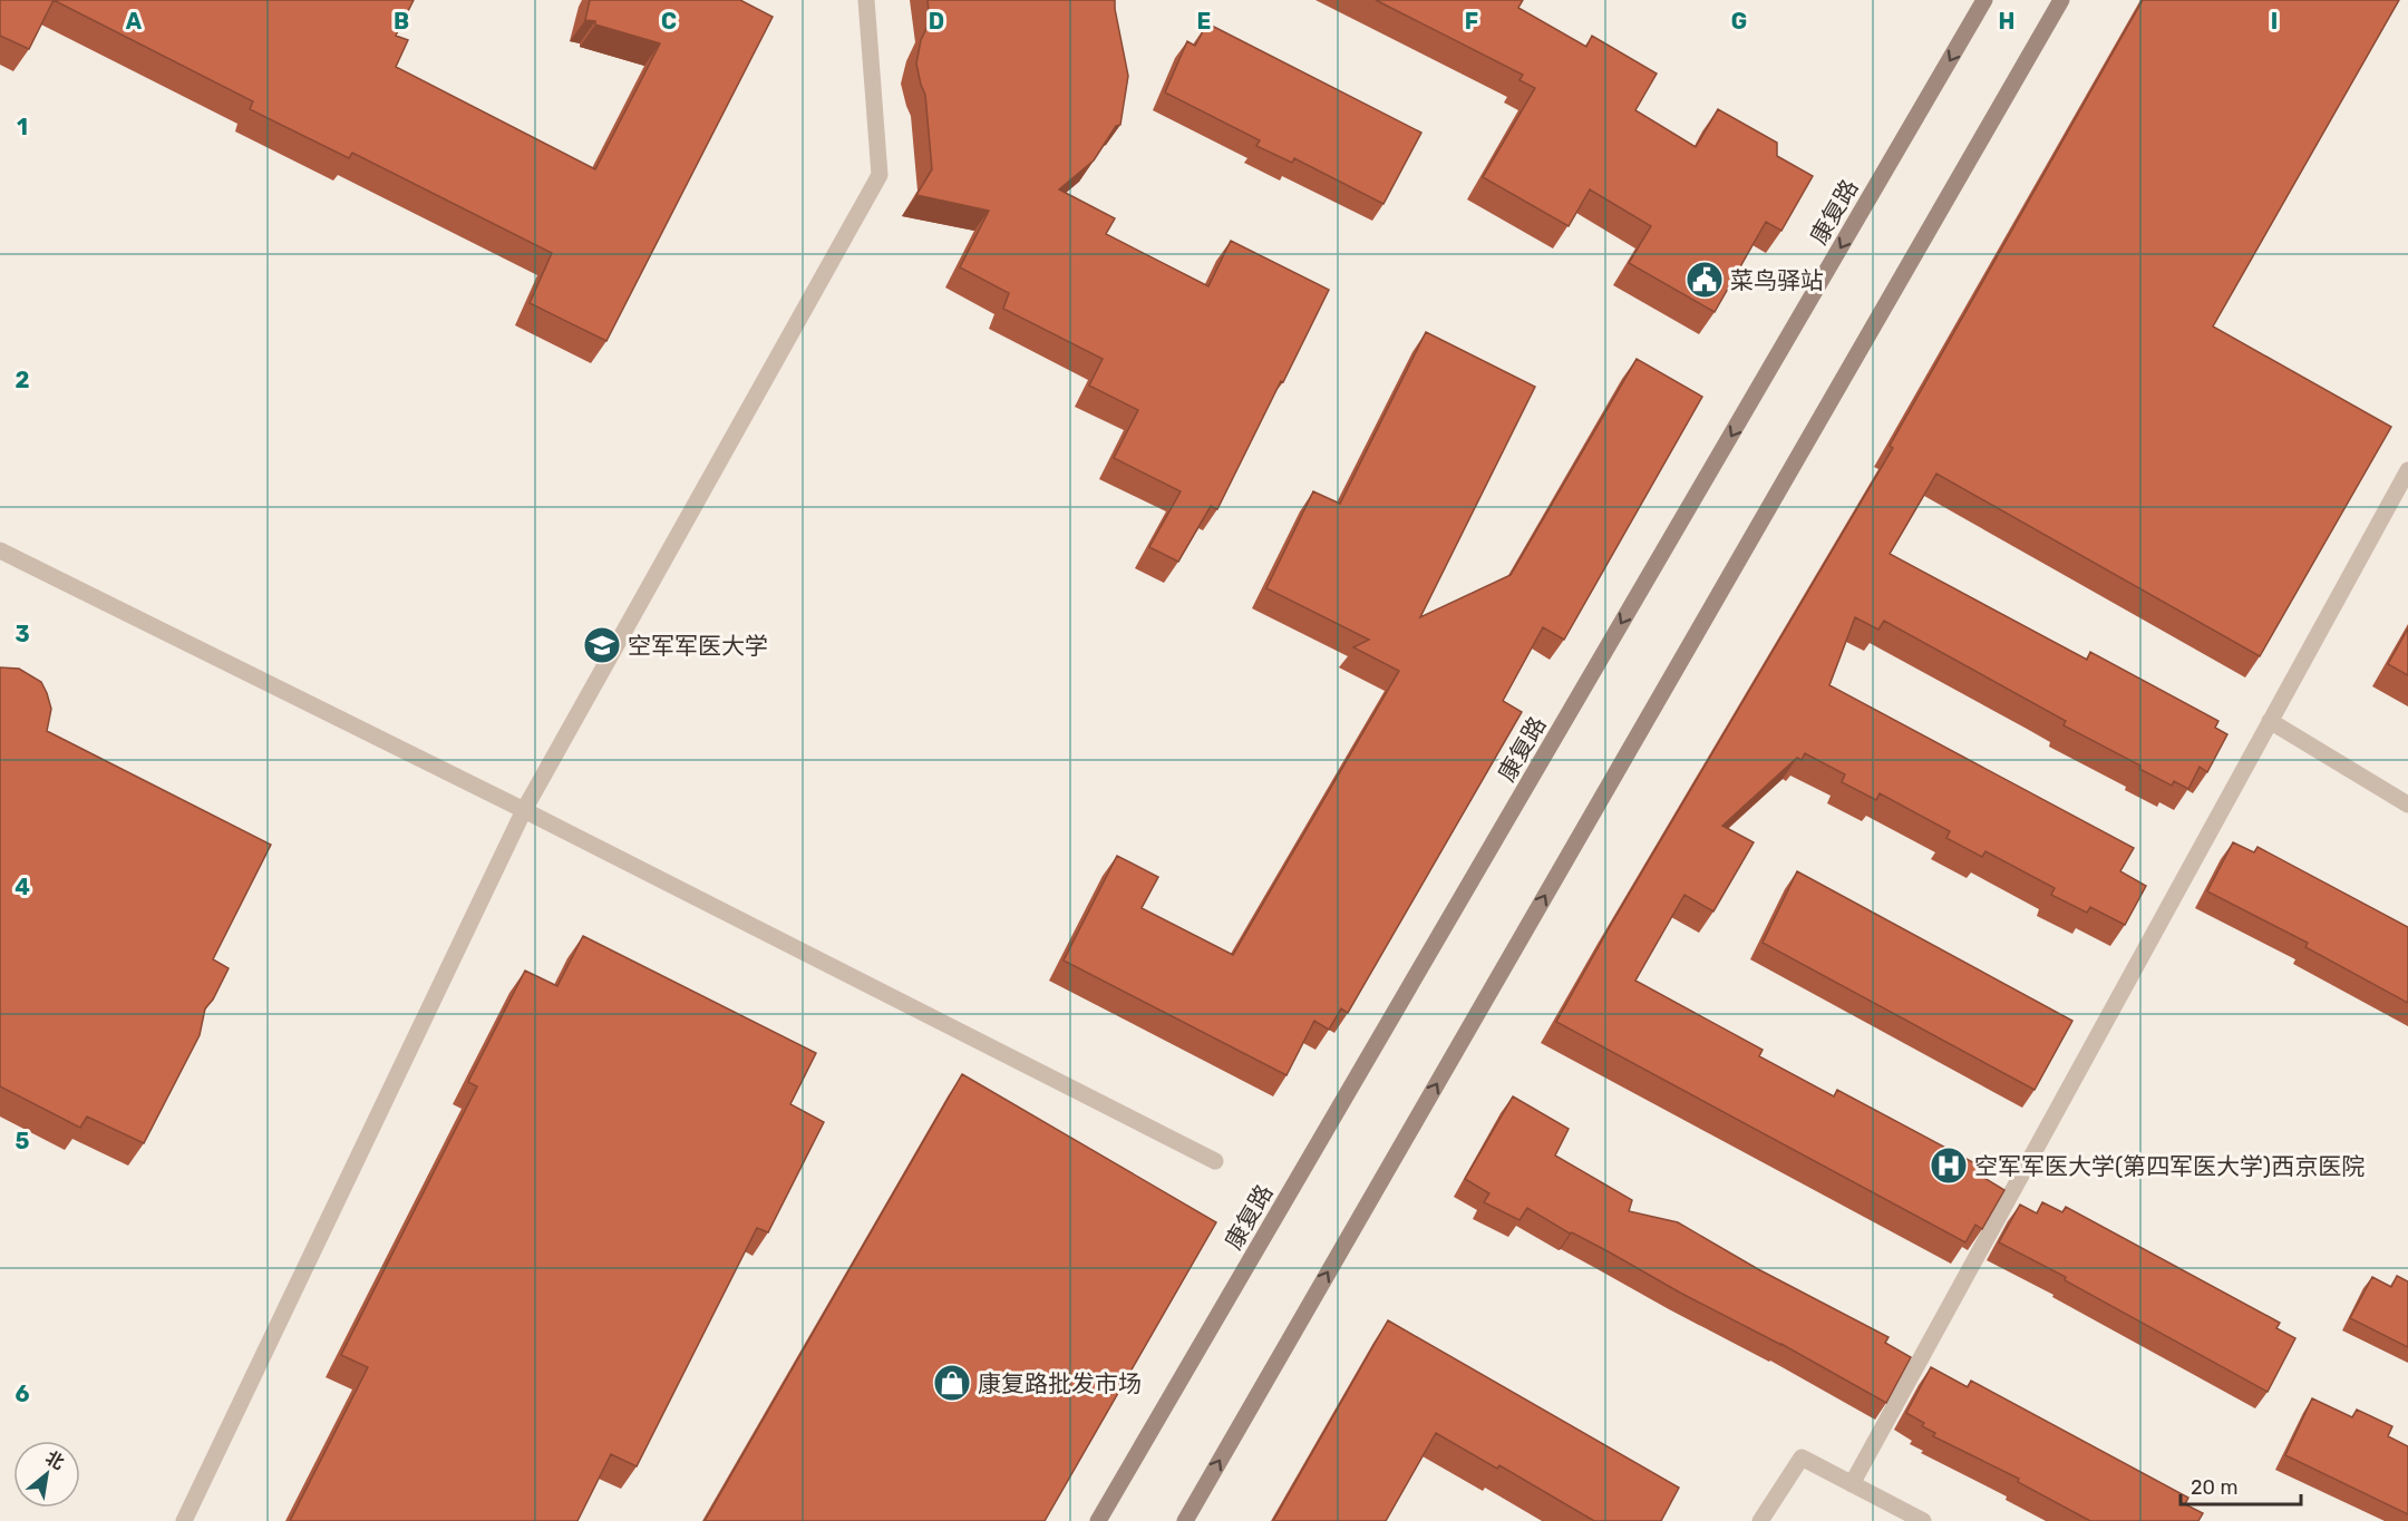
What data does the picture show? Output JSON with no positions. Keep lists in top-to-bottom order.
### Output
{
  "streets": {
    "main road": ["康复路"]
  },
  "places": {
    "public building": ["菜鸟驿站"],
    "school or university": ["空军军医大学"],
    "hospital": ["空军军医大学(第四军医大学)西京医院"],
    "shop": ["康复路批发市场"]
  },
  "scale_bar": "20 m",
  "north": "top right",
  "grid": {
    "columns": [
      "A",
      "B",
      "C",
      "D",
      "E",
      "F",
      "G",
      "H",
      "I"
    ],
    "rows": [
      "1",
      "2",
      "3",
      "4",
      "5",
      "6"
    ]
  }
}
